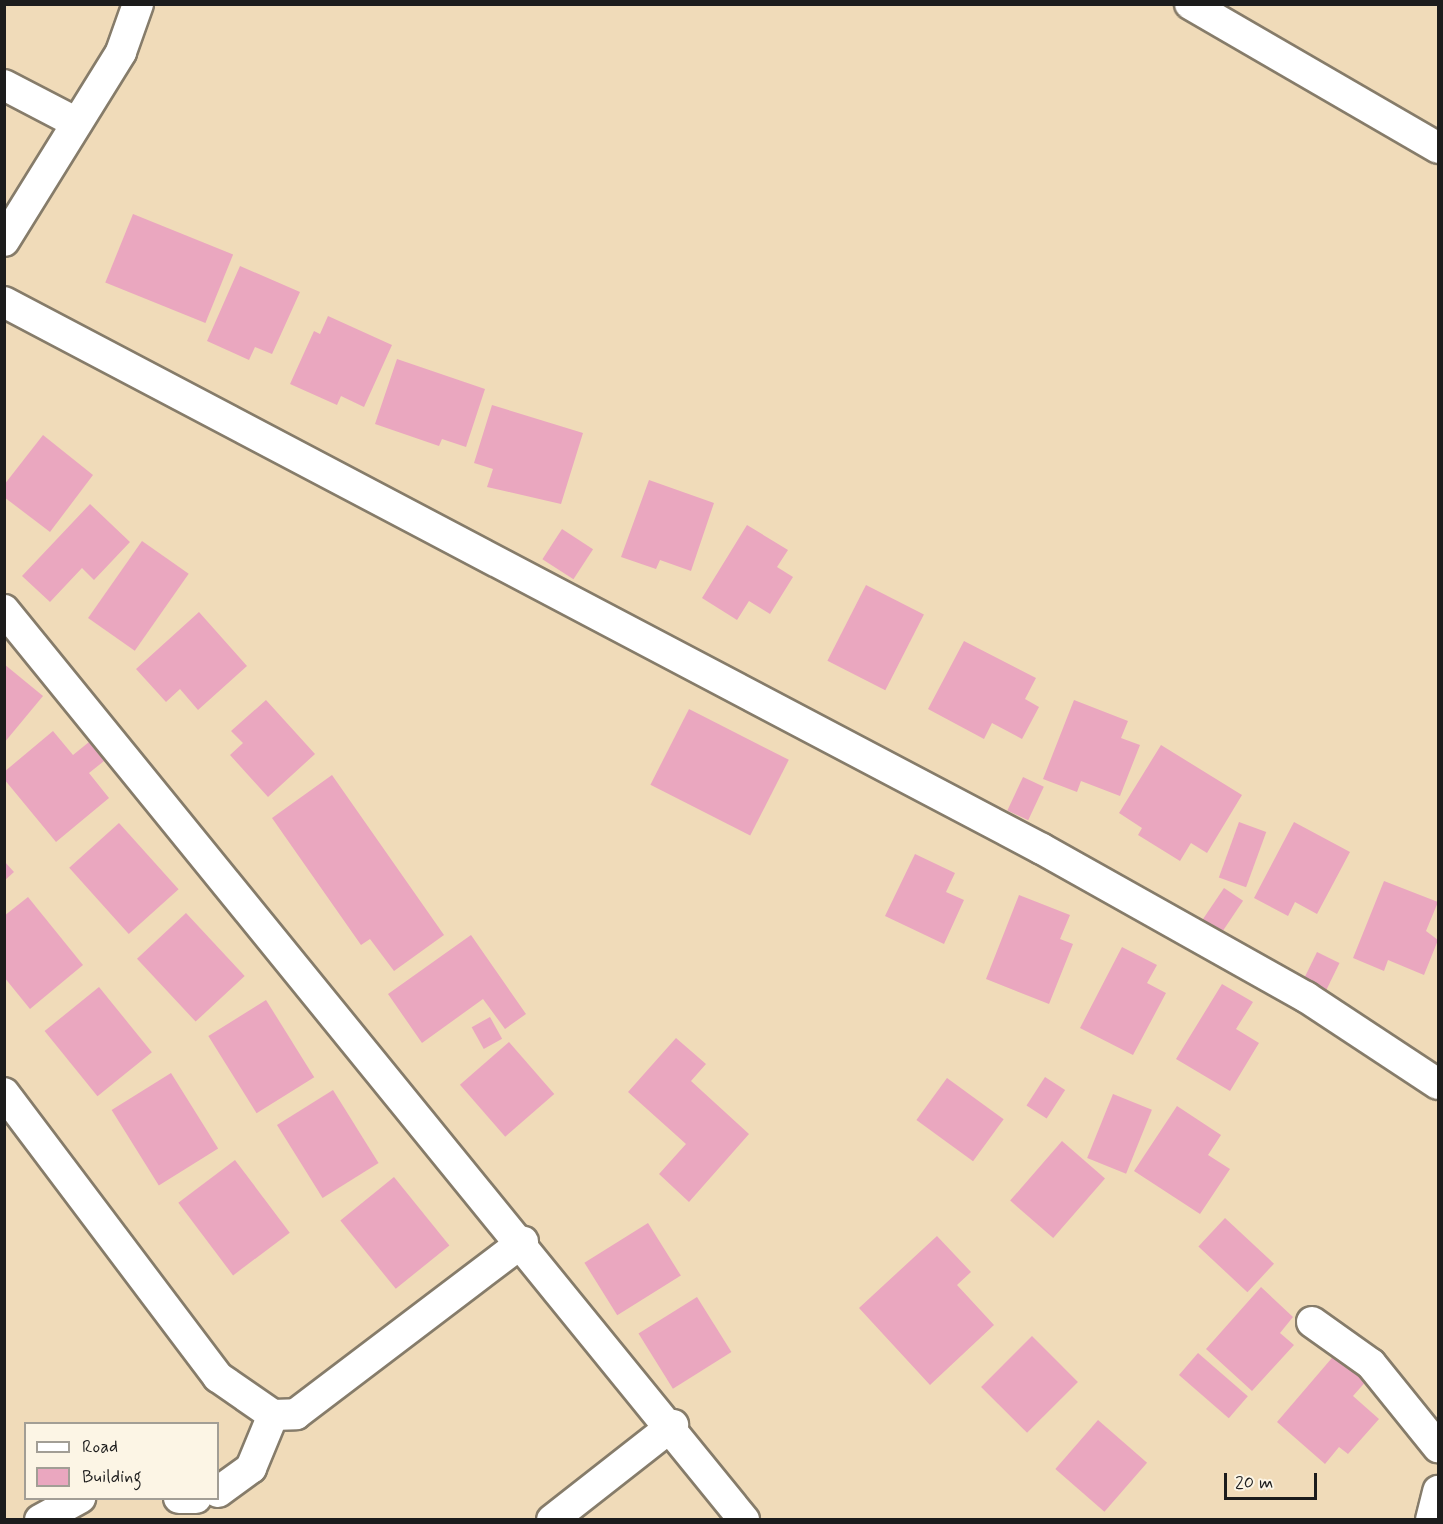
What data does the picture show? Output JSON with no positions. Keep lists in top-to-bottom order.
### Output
{
  "legend": ["Road", "Building"],
  "scale_bar": "20 m"
}
